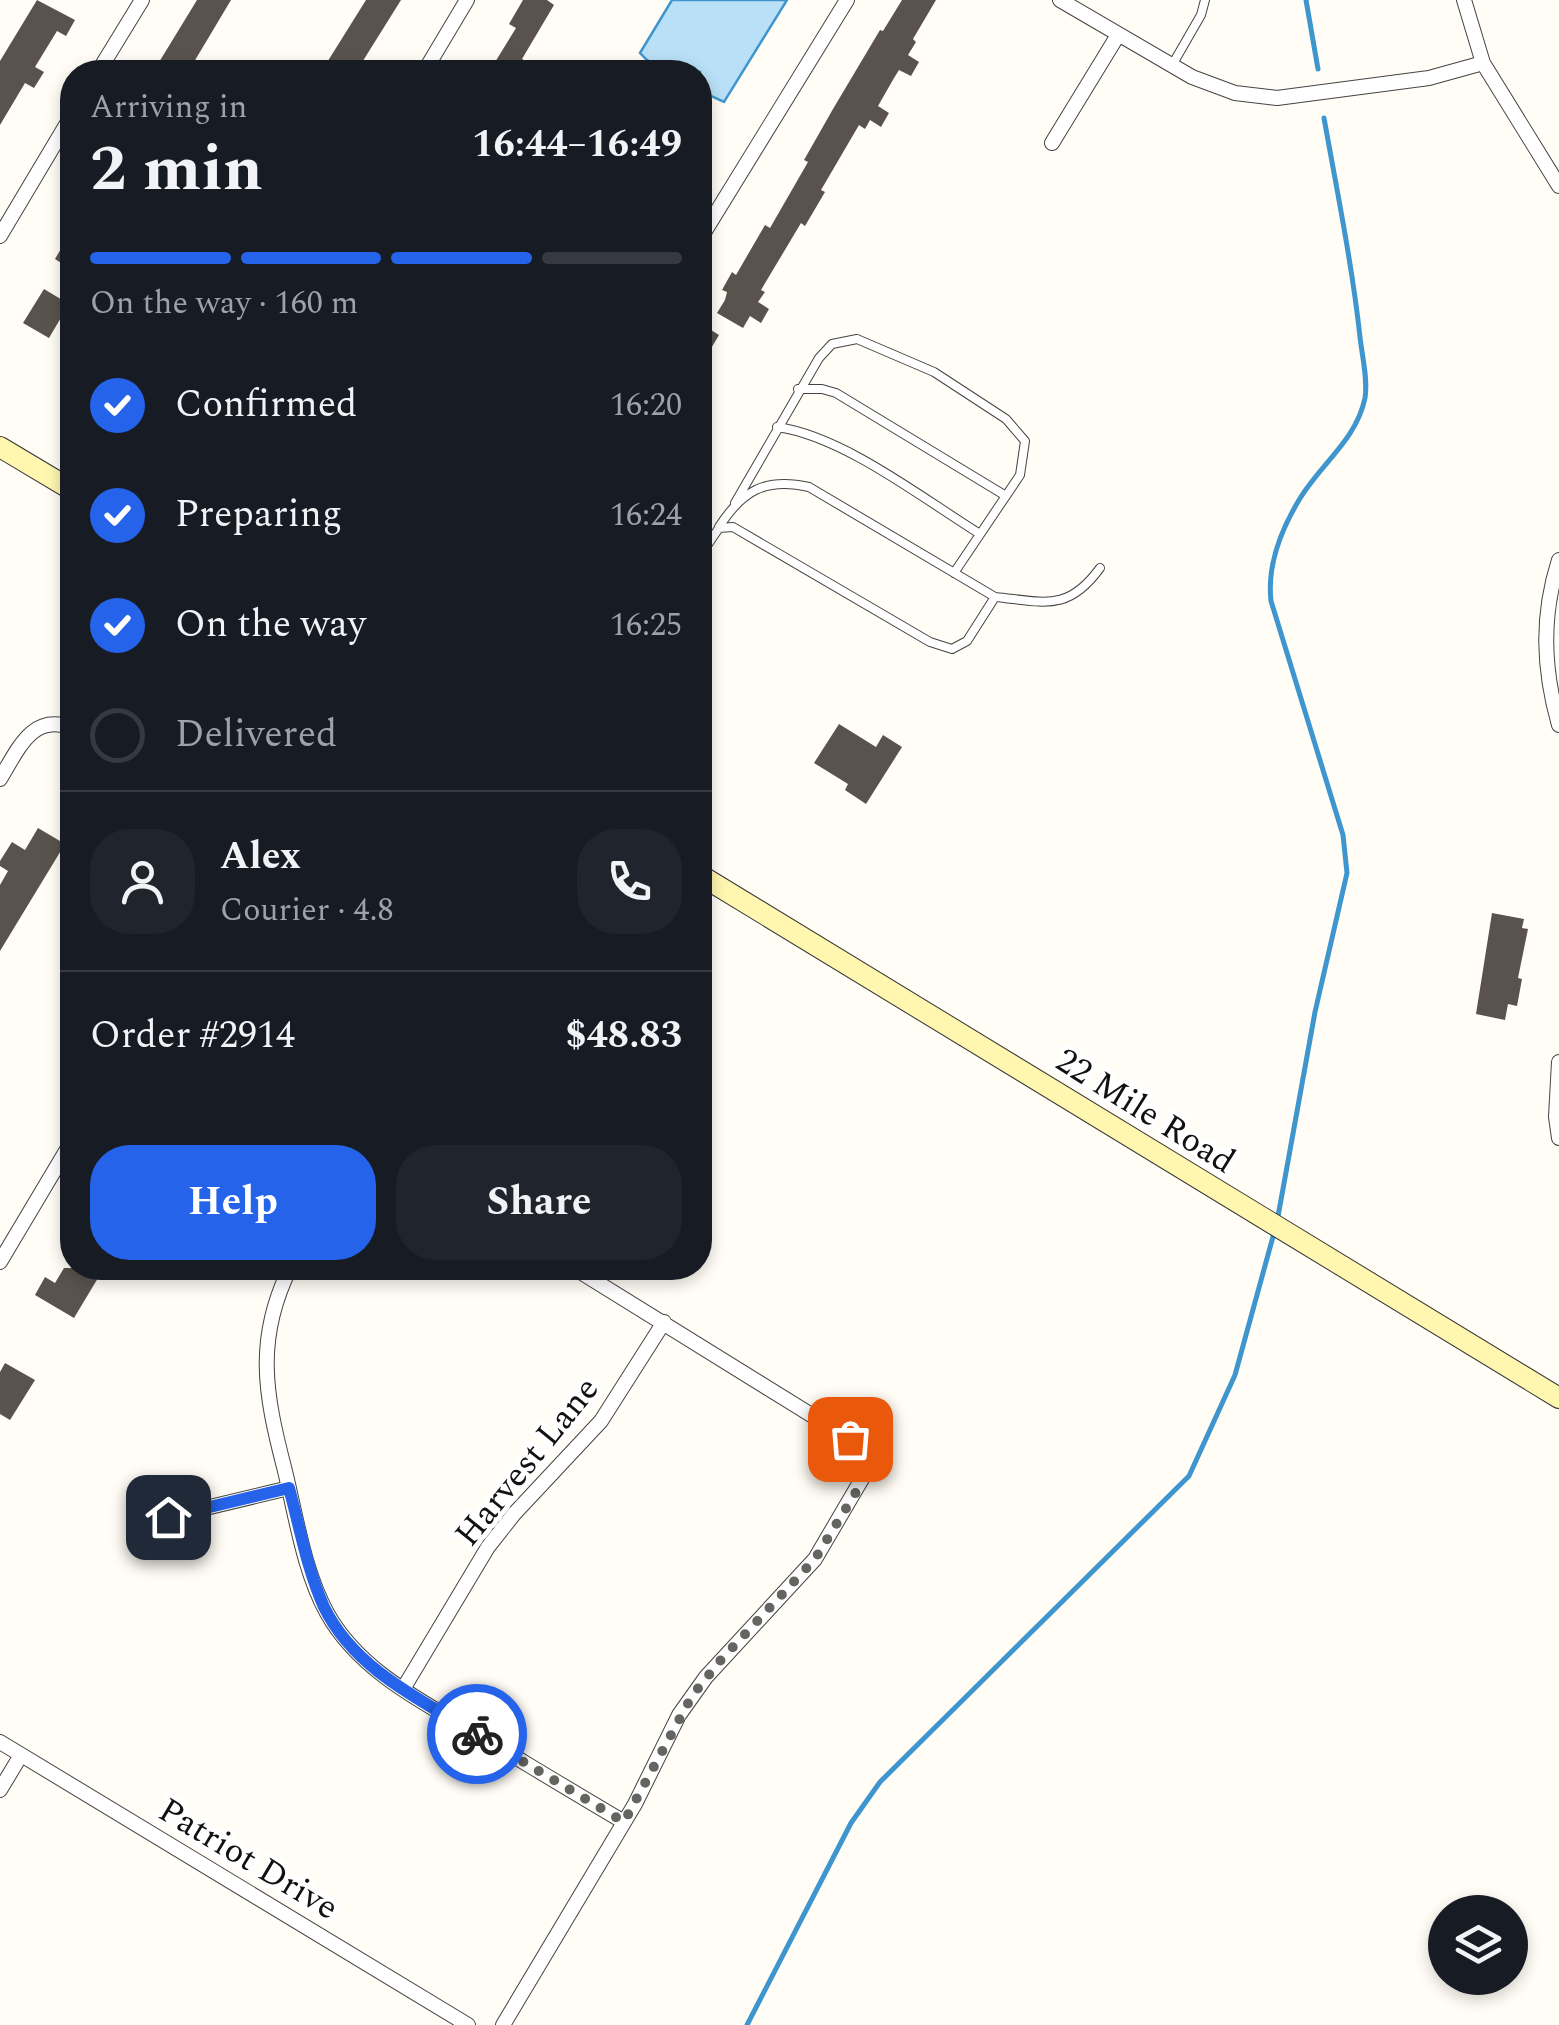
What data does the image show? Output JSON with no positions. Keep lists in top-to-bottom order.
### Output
{
  "streets": {
    "street": ["22 Mile Road", "Harvest Lane", "Patriot Drive"]
  },
  "page": {
    "heading": ["2 min", "Arriving in", "16:44–16:49"],
    "panel": [
      "Alex",
      "Courier · 4.8",
      "Order #2914",
      "$48.83"
    ],
    "bar": "On the way · 160 m",
    "list": [
      ["Confirmed", "16:20"],
      ["Preparing", "16:24"],
      ["On the way", "16:25"],
      "Delivered"
    ],
    "buttons": ["Help", "Share"]
  }
}
